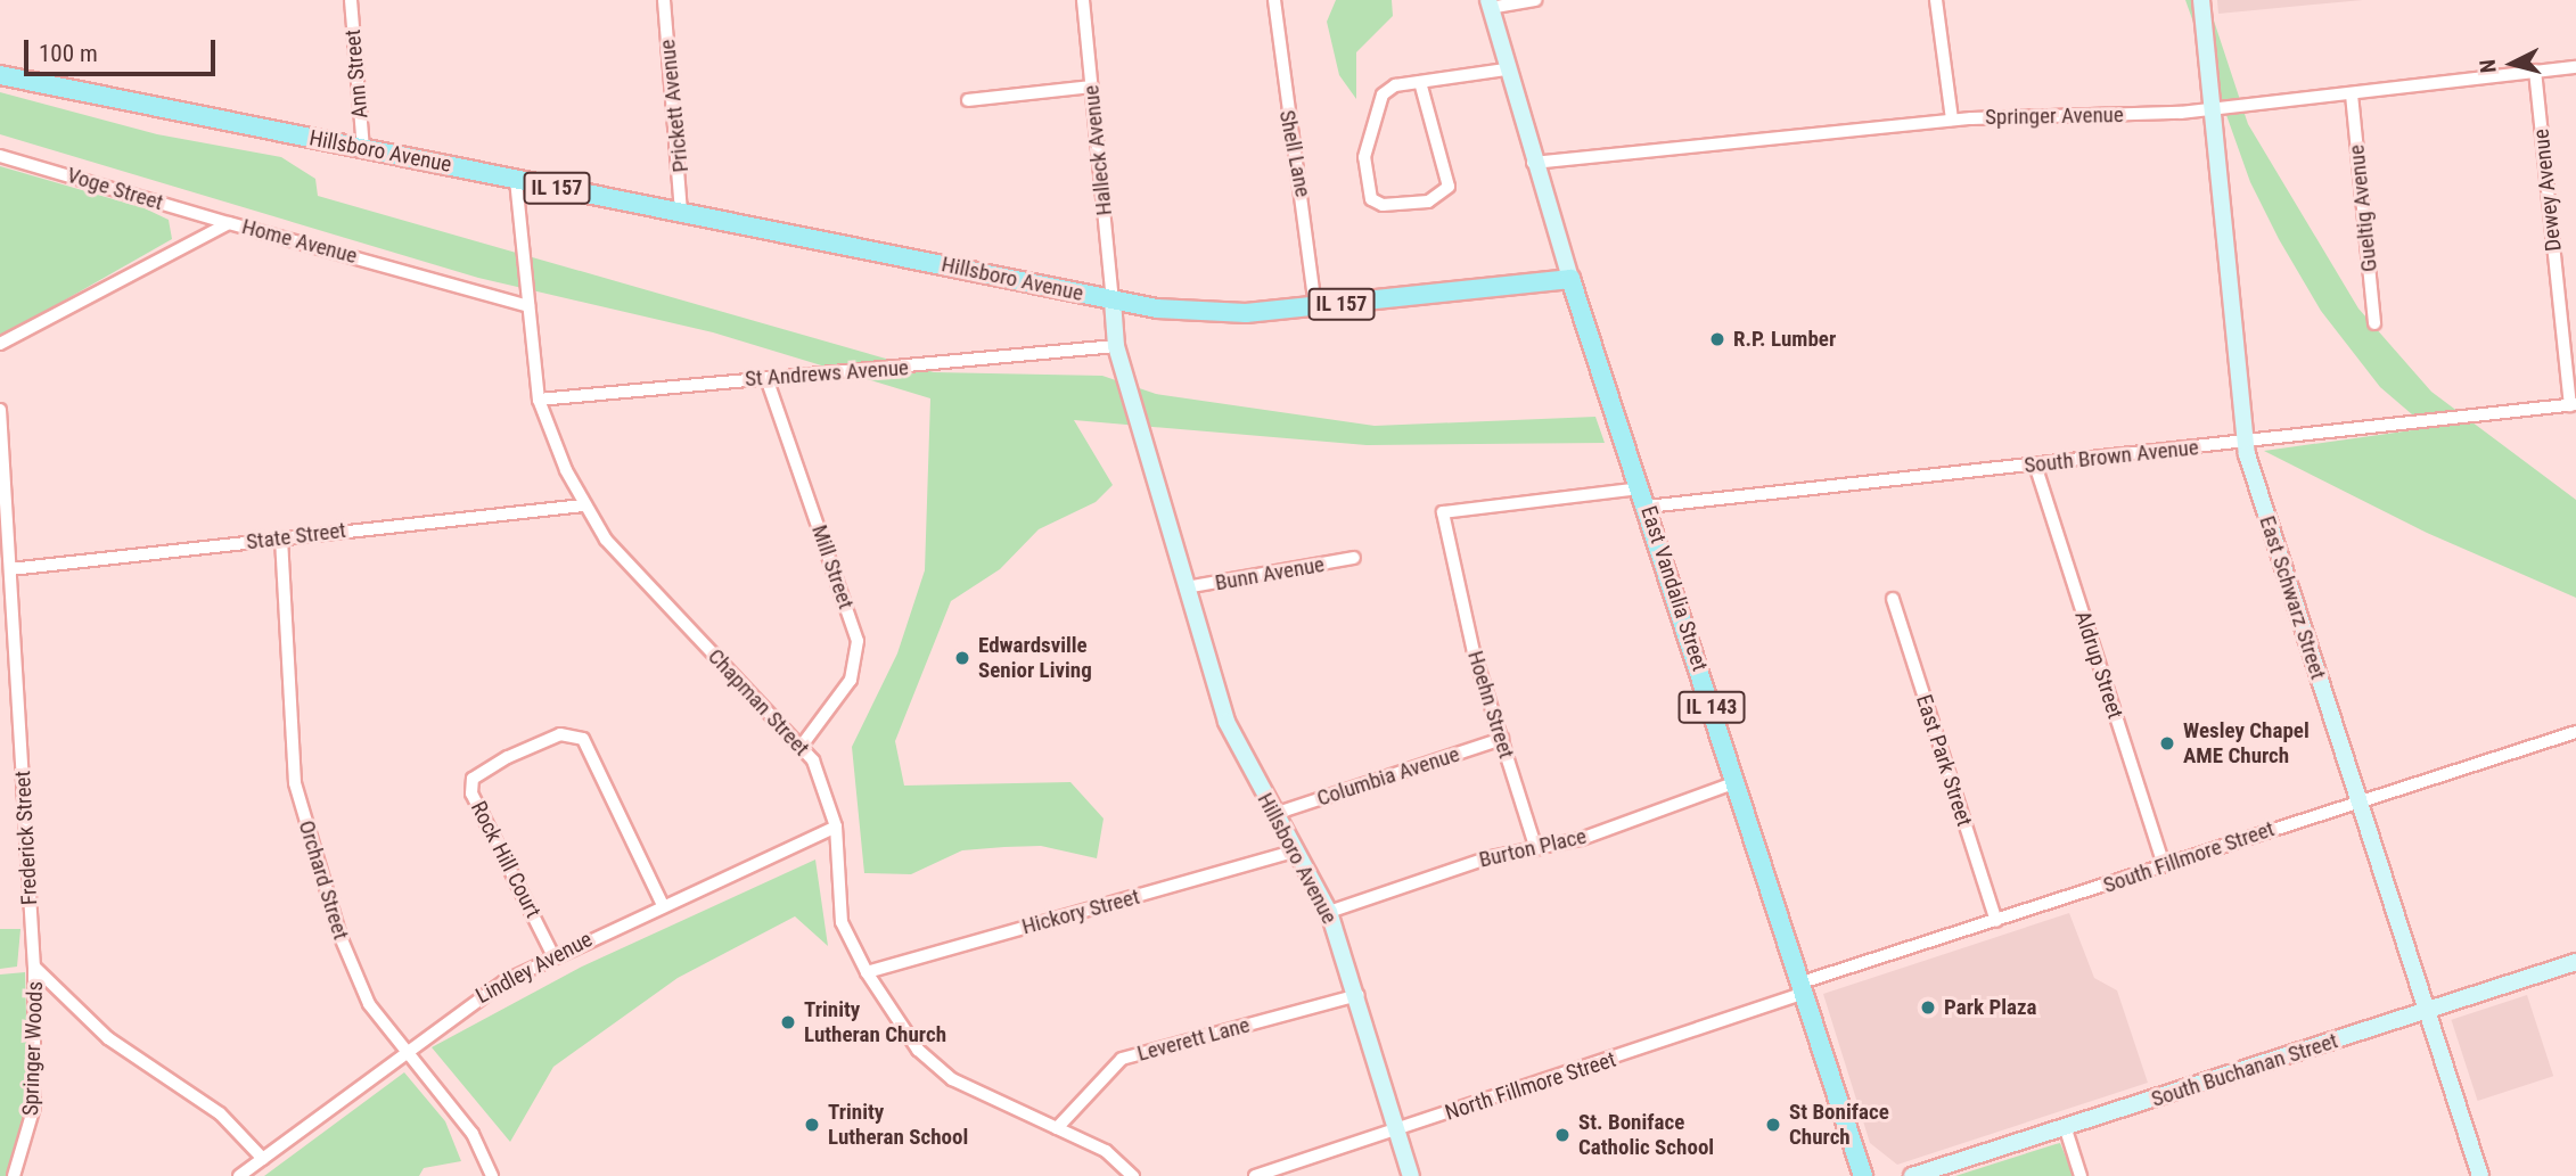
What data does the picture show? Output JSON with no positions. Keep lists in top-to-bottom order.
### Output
{
  "streets": {
    "main road": [
      "Hillsboro Avenue",
      "IL 157",
      "East Vandalia Street",
      "IL 143"
    ],
    "street": [
      "Ann Street",
      "Prickett Avenue",
      "Springer Avenue",
      "Halleck Avenue",
      "Shell Lane",
      "Voge Street",
      "Dewey Avenue",
      "Gueltig Avenue",
      "Home Avenue",
      "St Andrews Avenue",
      "South Brown Avenue",
      "State Street",
      "Mill Street",
      "Bunn Avenue",
      "East Schwarz Street",
      "Aldrup Street",
      "Chapman Street",
      "Hoehn Street",
      "East Park Street",
      "Columbia Avenue",
      "Frederick Street",
      "Burton Place",
      "South Fillmore Street",
      "Rock Hill Court",
      "Orchard Street",
      "Hickory Street",
      "Lindley Avenue",
      "Leverett Lane",
      "Springer Woods",
      "South Buchanan Street",
      "North Fillmore Street"
    ]
  },
  "crossings": [
    ["Ann Street", "Hillsboro Avenue"],
    ["Prickett Avenue", "Hillsboro Avenue"],
    ["Springer Avenue", "Dewey Avenue"],
    ["Springer Avenue", "Gueltig Avenue"],
    ["Springer Avenue", "East Vandalia Street"],
    ["Springer Avenue", "East Schwarz Street"],
    ["Halleck Avenue", "Hillsboro Avenue"],
    ["Halleck Avenue", "IL 157"],
    ["Hillsboro Avenue", "IL 157"],
    ["Hillsboro Avenue", "St Andrews Avenue"],
    ["Hillsboro Avenue", "Bunn Avenue"],
    ["Hillsboro Avenue", "Chapman Street"],
    ["Hillsboro Avenue", "Columbia Avenue"],
    ["Hillsboro Avenue", "Burton Place"],
    ["Hillsboro Avenue", "Hickory Street"],
    ["Hillsboro Avenue", "Leverett Lane"],
    ["Hillsboro Avenue", "North Fillmore Street"],
    ["Shell Lane", "IL 157"],
    ["IL 157", "East Vandalia Street"],
    ["Voge Street", "Home Avenue"],
    ["Dewey Avenue", "South Brown Avenue"],
    ["Home Avenue", "Chapman Street"],
    ["St Andrews Avenue", "Mill Street"],
    ["St Andrews Avenue", "Chapman Street"],
    ["South Brown Avenue", "East Vandalia Street"],
    ["South Brown Avenue", "East Schwarz Street"],
    ["South Brown Avenue", "Aldrup Street"],
    ["State Street", "Chapman Street"],
    ["State Street", "Frederick Street"],
    ["State Street", "Orchard Street"],
    ["Mill Street", "Chapman Street"],
    ["East Vandalia Street", "Hoehn Street"],
    ["East Vandalia Street", "Burton Place"],
    ["East Vandalia Street", "South Fillmore Street"],
    ["East Vandalia Street", "North Fillmore Street"],
    ["East Schwarz Street", "South Fillmore Street"],
    ["East Schwarz Street", "South Buchanan Street"],
    ["Aldrup Street", "South Fillmore Street"],
    ["Chapman Street", "Hickory Street"],
    ["Chapman Street", "Lindley Avenue"],
    ["Chapman Street", "Leverett Lane"],
    ["Hoehn Street", "Columbia Avenue"],
    ["Hoehn Street", "Burton Place"],
    ["East Park Street", "South Fillmore Street"],
    ["Frederick Street", "Springer Woods"],
    ["South Fillmore Street", "North Fillmore Street"],
    ["Rock Hill Court", "Lindley Avenue"],
    ["Orchard Street", "Lindley Avenue"]
  ],
  "places": [
    "R.P. Lumber",
    "Edwardsville Senior Living",
    "Wesley Chapel AME Church",
    "Park Plaza",
    "Trinity Lutheran Church",
    "Trinity Lutheran School",
    "St Boniface Church",
    "St. Boniface Catholic School"
  ],
  "scale_bar": "100 m",
  "north": "left"
}
